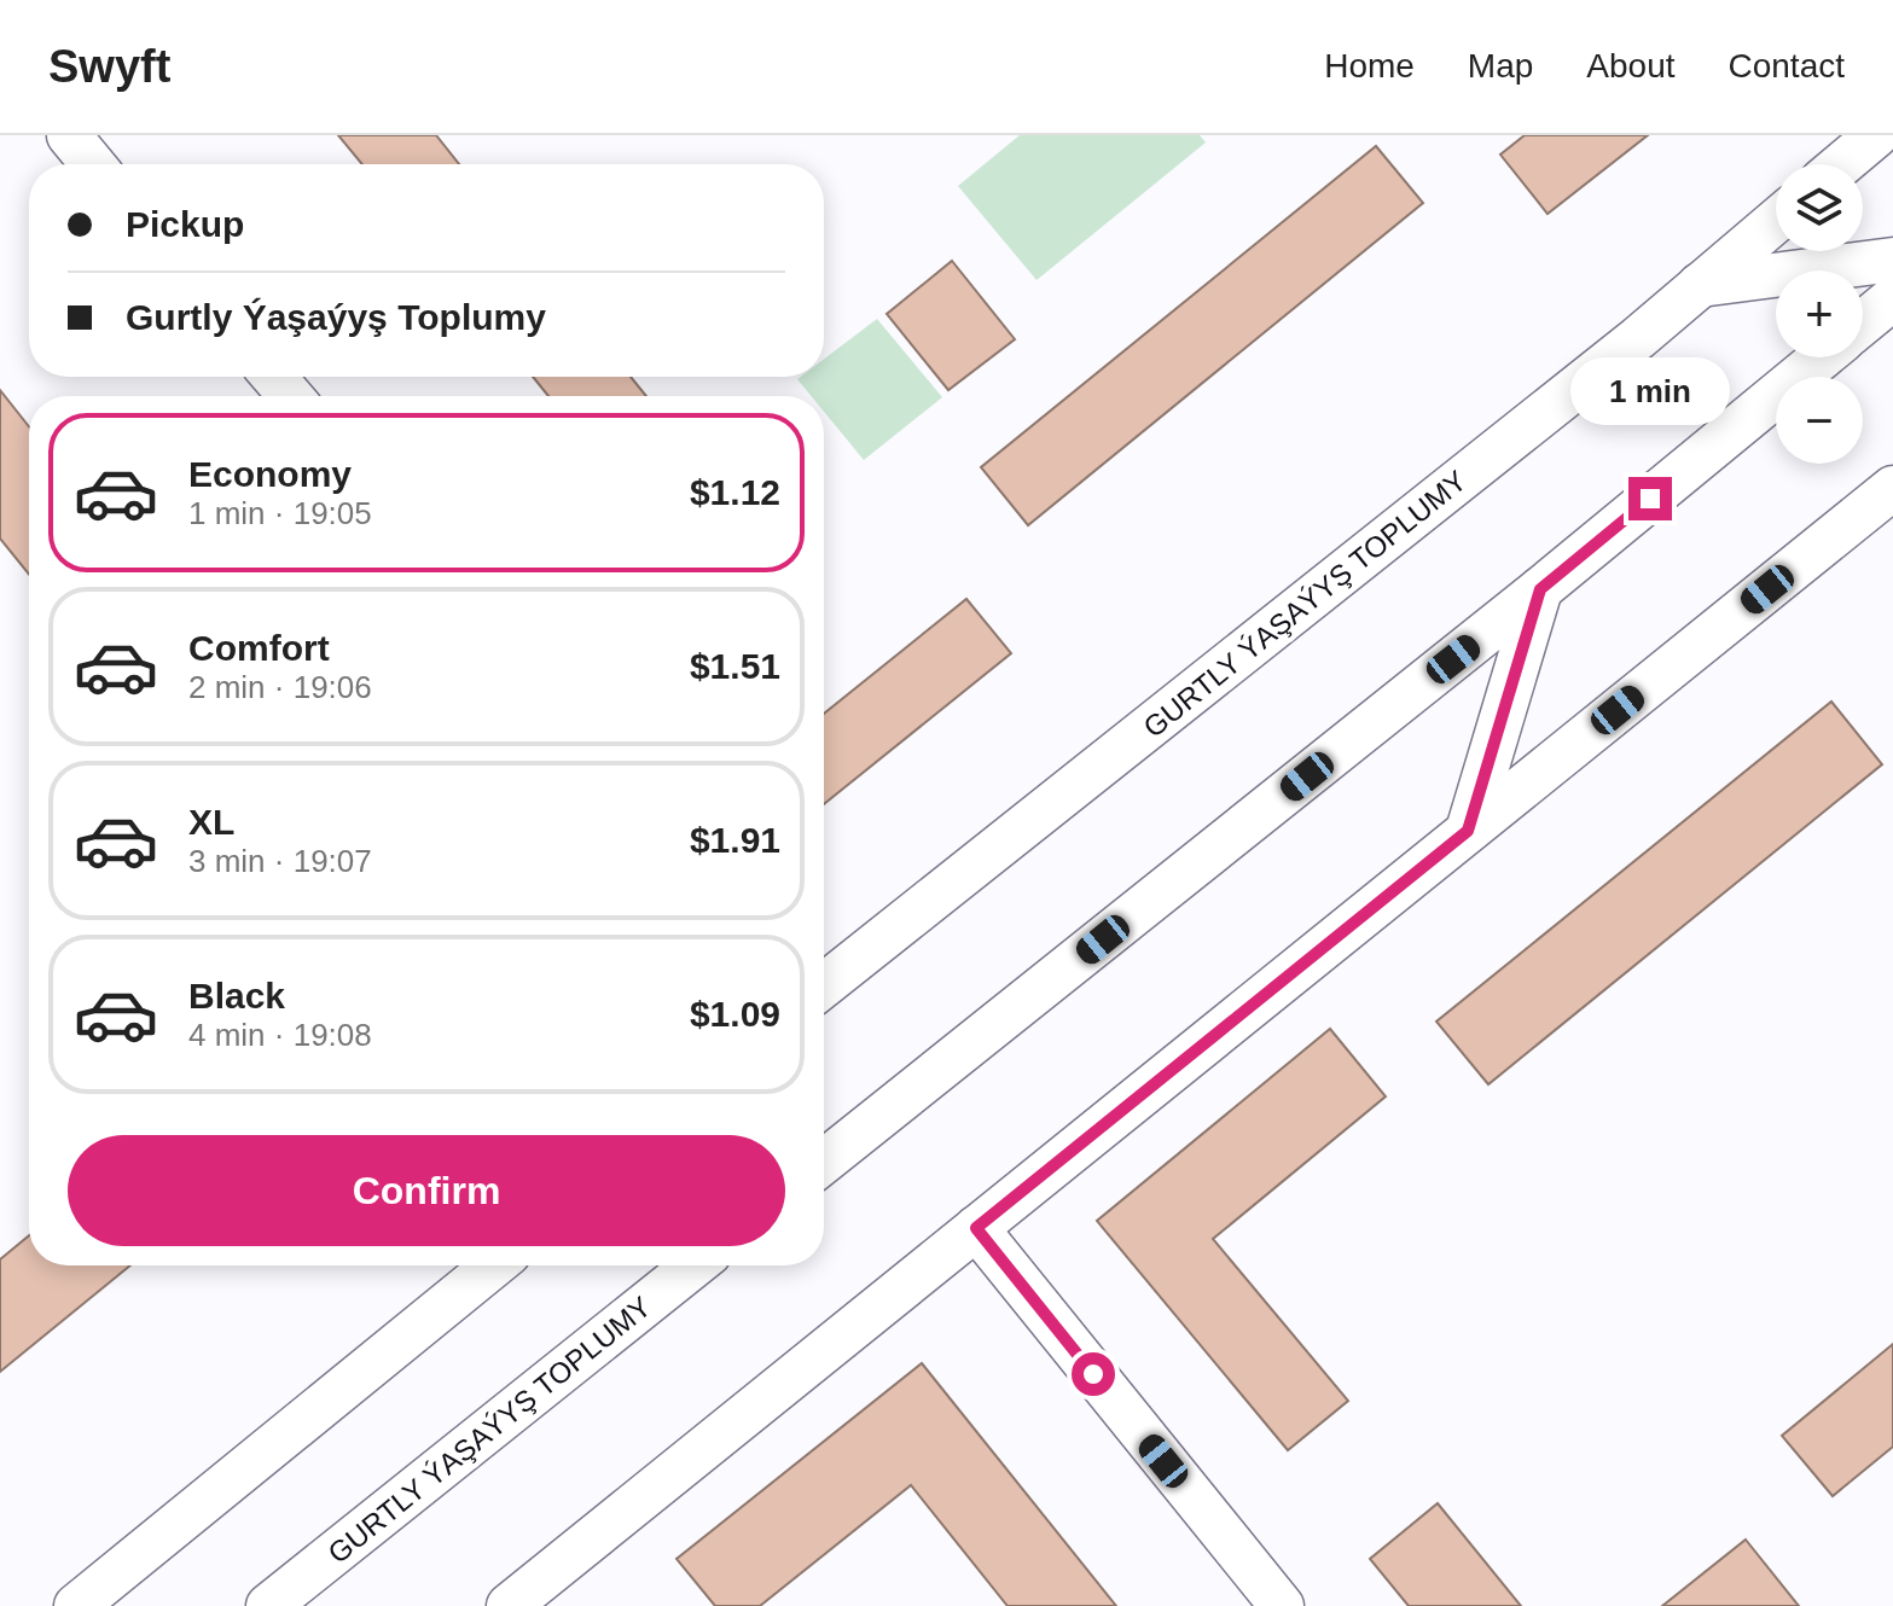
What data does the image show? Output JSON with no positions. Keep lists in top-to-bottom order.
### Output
{
  "streets": {
    "street": ["GURTLY ÝAŞAÝYŞ TOPLUMY"]
  },
  "page": {
    "header": "Swyft",
    "nav": [
      "Home",
      "Map",
      "About",
      "Contact"
    ],
    "map_buttons": ["+", "−"],
    "banner": ["Pickup", "Gurtly Ýaşaýyş Toplumy"],
    "bubble": "1 min",
    "list": [
      {
        "name": "Economy",
        "note": "1 min · 19:05",
        "value": "$1.12"
      },
      {
        "name": "Comfort",
        "note": "2 min · 19:06",
        "value": "$1.51"
      },
      {
        "name": "XL",
        "note": "3 min · 19:07",
        "value": "$1.91"
      },
      {
        "name": "Black",
        "note": "4 min · 19:08",
        "value": "$1.09"
      }
    ],
    "buttons": "Confirm"
  }
}
